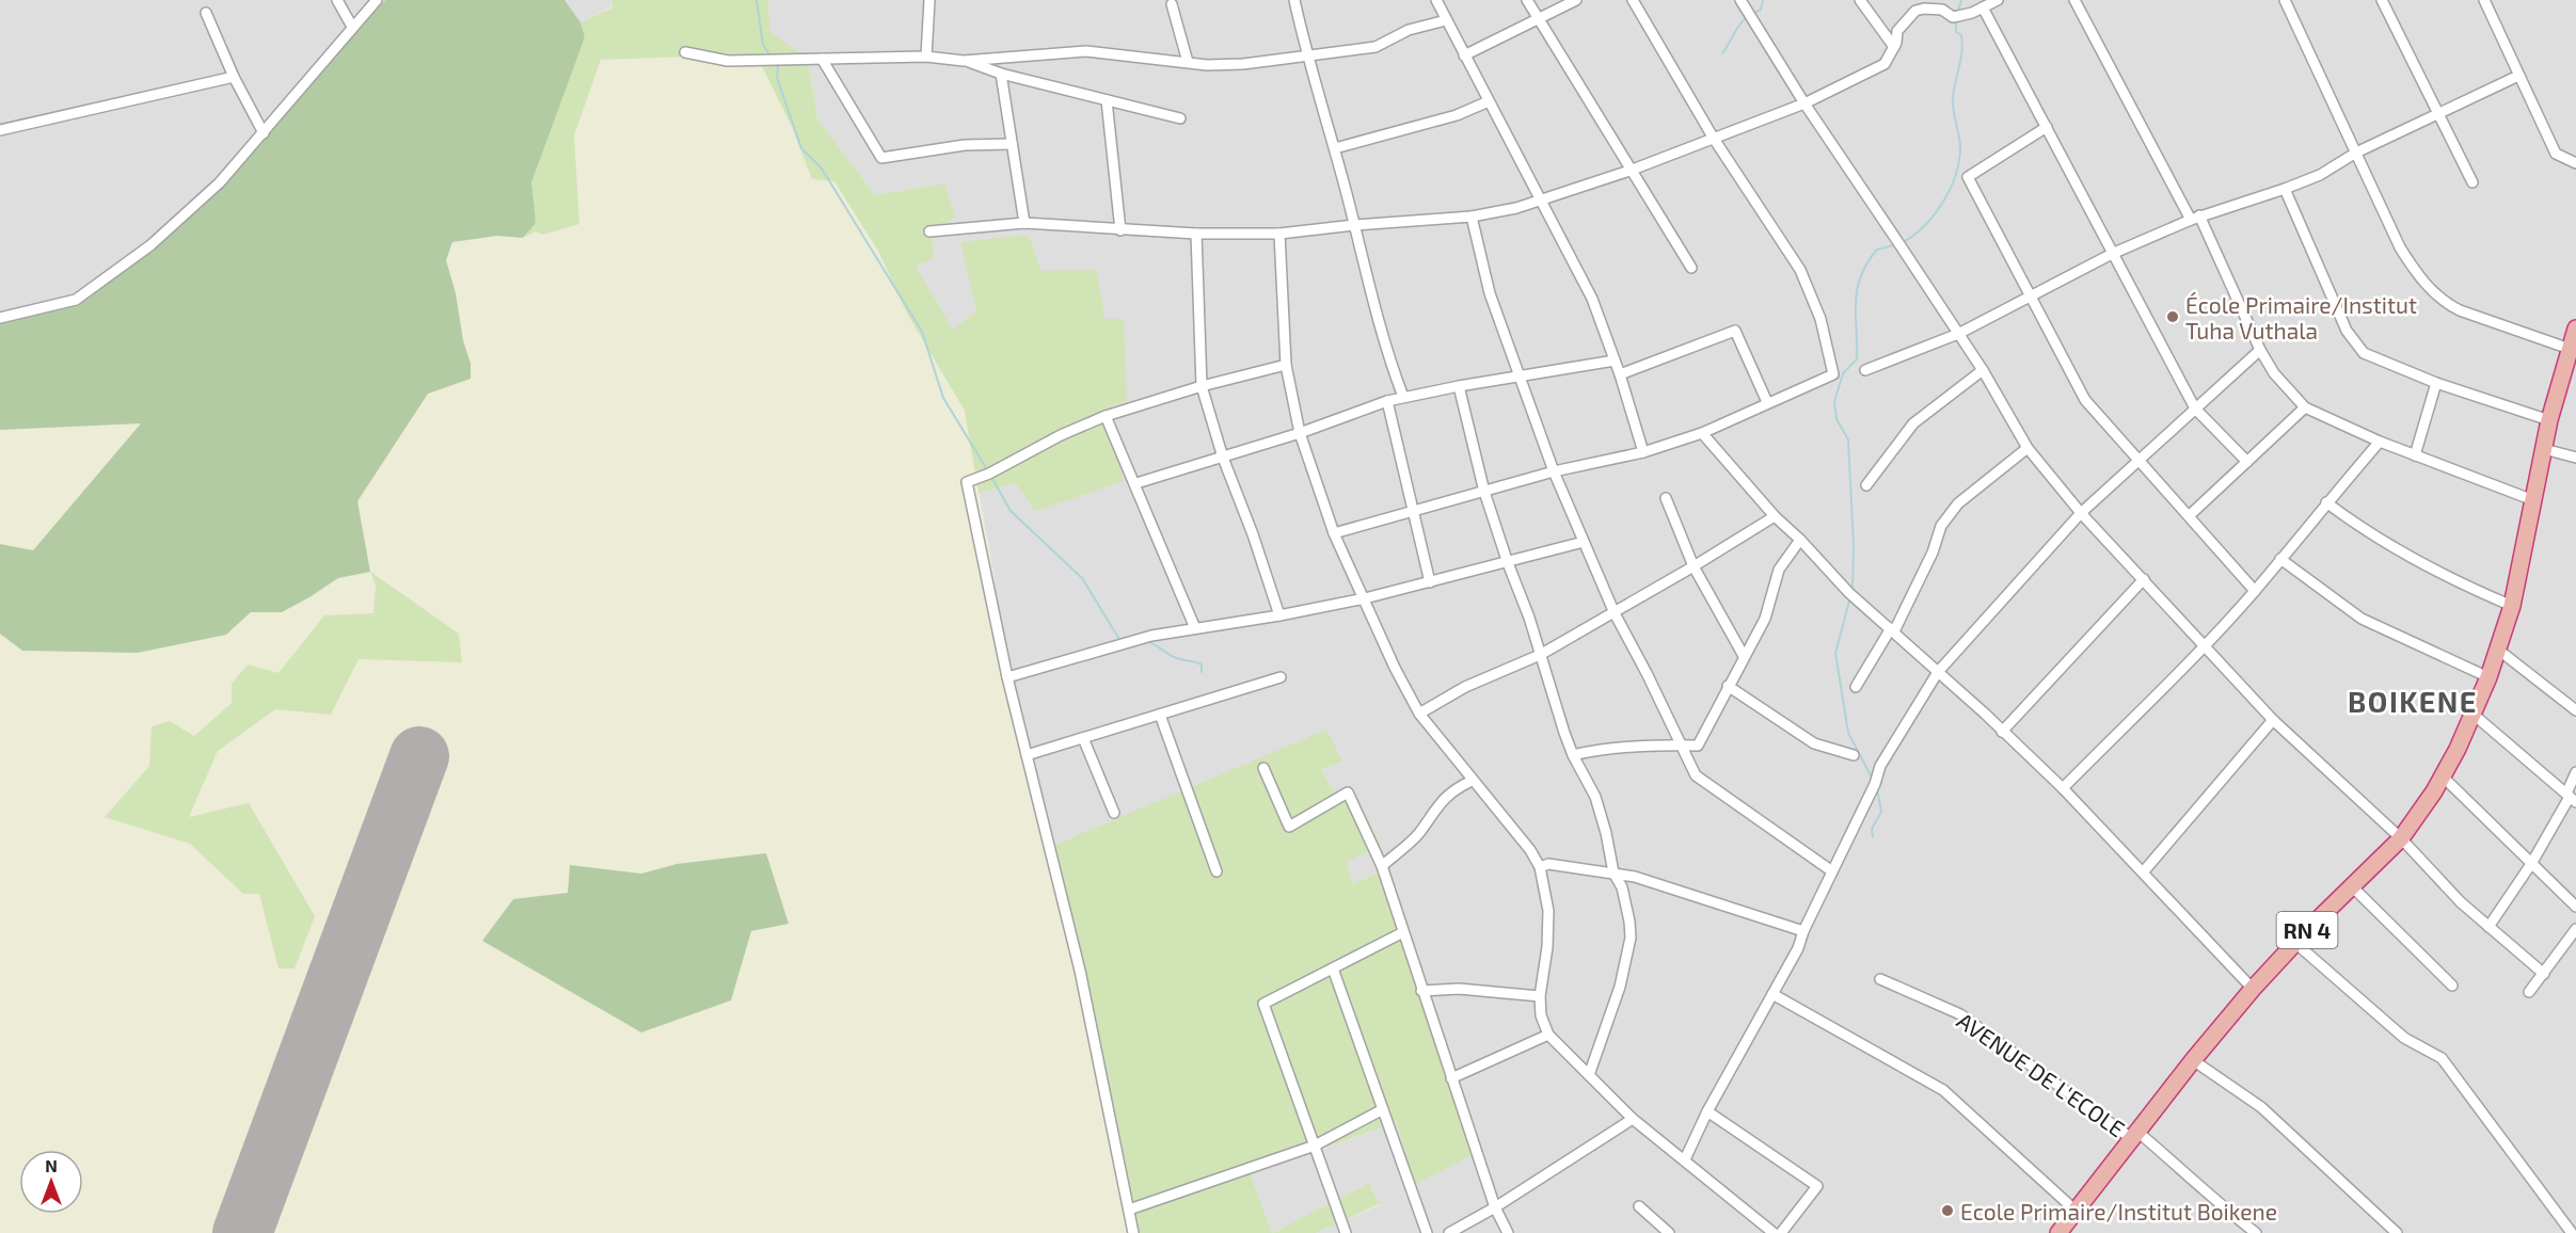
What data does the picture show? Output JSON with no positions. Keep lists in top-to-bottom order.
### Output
{
  "streets": {
    "highway": ["RN 4"],
    "street": ["AVENUE DE L'ECOLE"]
  },
  "crossings": [
    ["RN 4", "AVENUE DE L'ECOLE"]
  ],
  "districts": ["BOIKENE"],
  "places": ["École Primaire/Institut Tuha Vuthala", "Ecole Primaire/Institut Boikene"],
  "north": "top"
}
